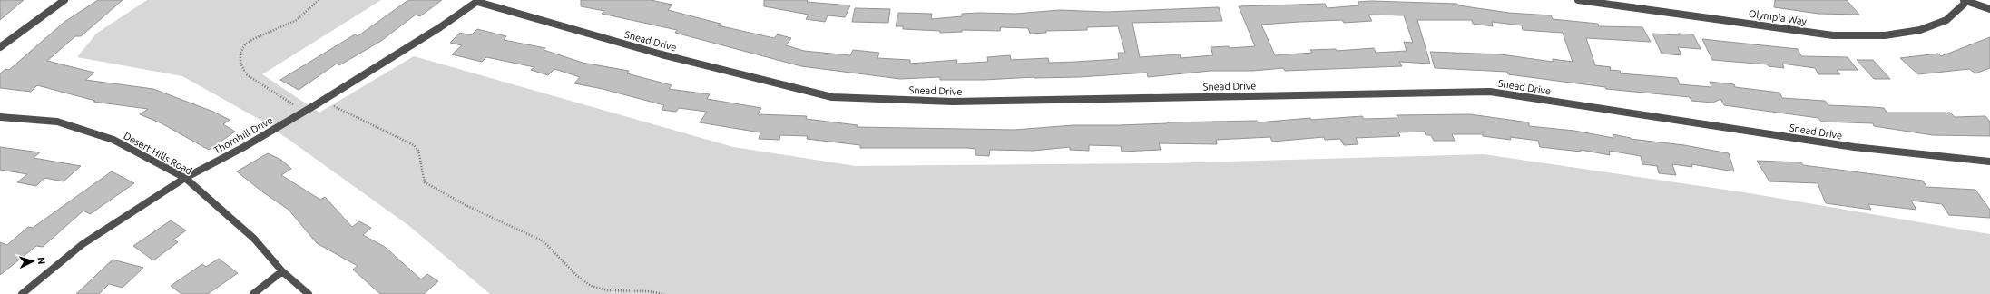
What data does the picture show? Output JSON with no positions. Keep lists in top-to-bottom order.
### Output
{
  "streets": {
    "street": [
      "Olympia Way",
      "Snead Drive",
      "Thornhill Drive",
      "Desert Hills Road"
    ]
  },
  "crossings": [
    ["Snead Drive", "Thornhill Drive"],
    ["Thornhill Drive", "Desert Hills Road"]
  ],
  "north": "right"
}
